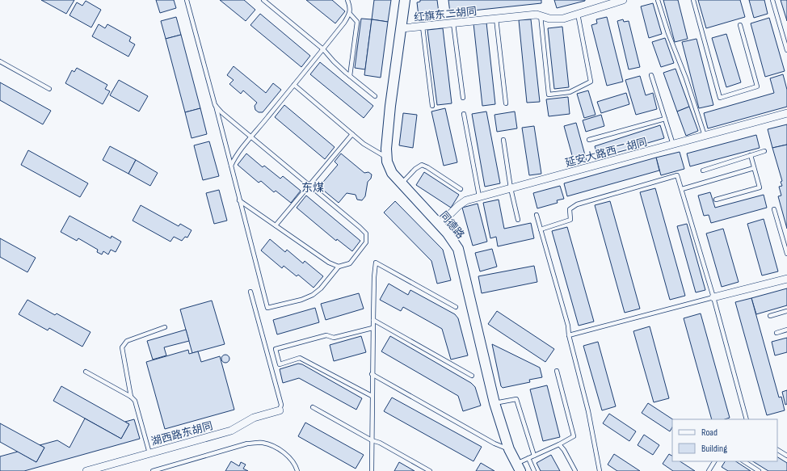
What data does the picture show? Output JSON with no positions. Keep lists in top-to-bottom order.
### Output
{
  "streets": {
    "street": [
      "红旗东二胡同",
      "延安大路西二胡同",
      "同德路",
      "湖西路东胡同"
    ]
  },
  "crossings": [
    ["红旗东二胡同", "同德路"],
    ["延安大路西二胡同", "同德路"]
  ],
  "districts": ["东煤"],
  "legend": ["Road", "Building"]
}
